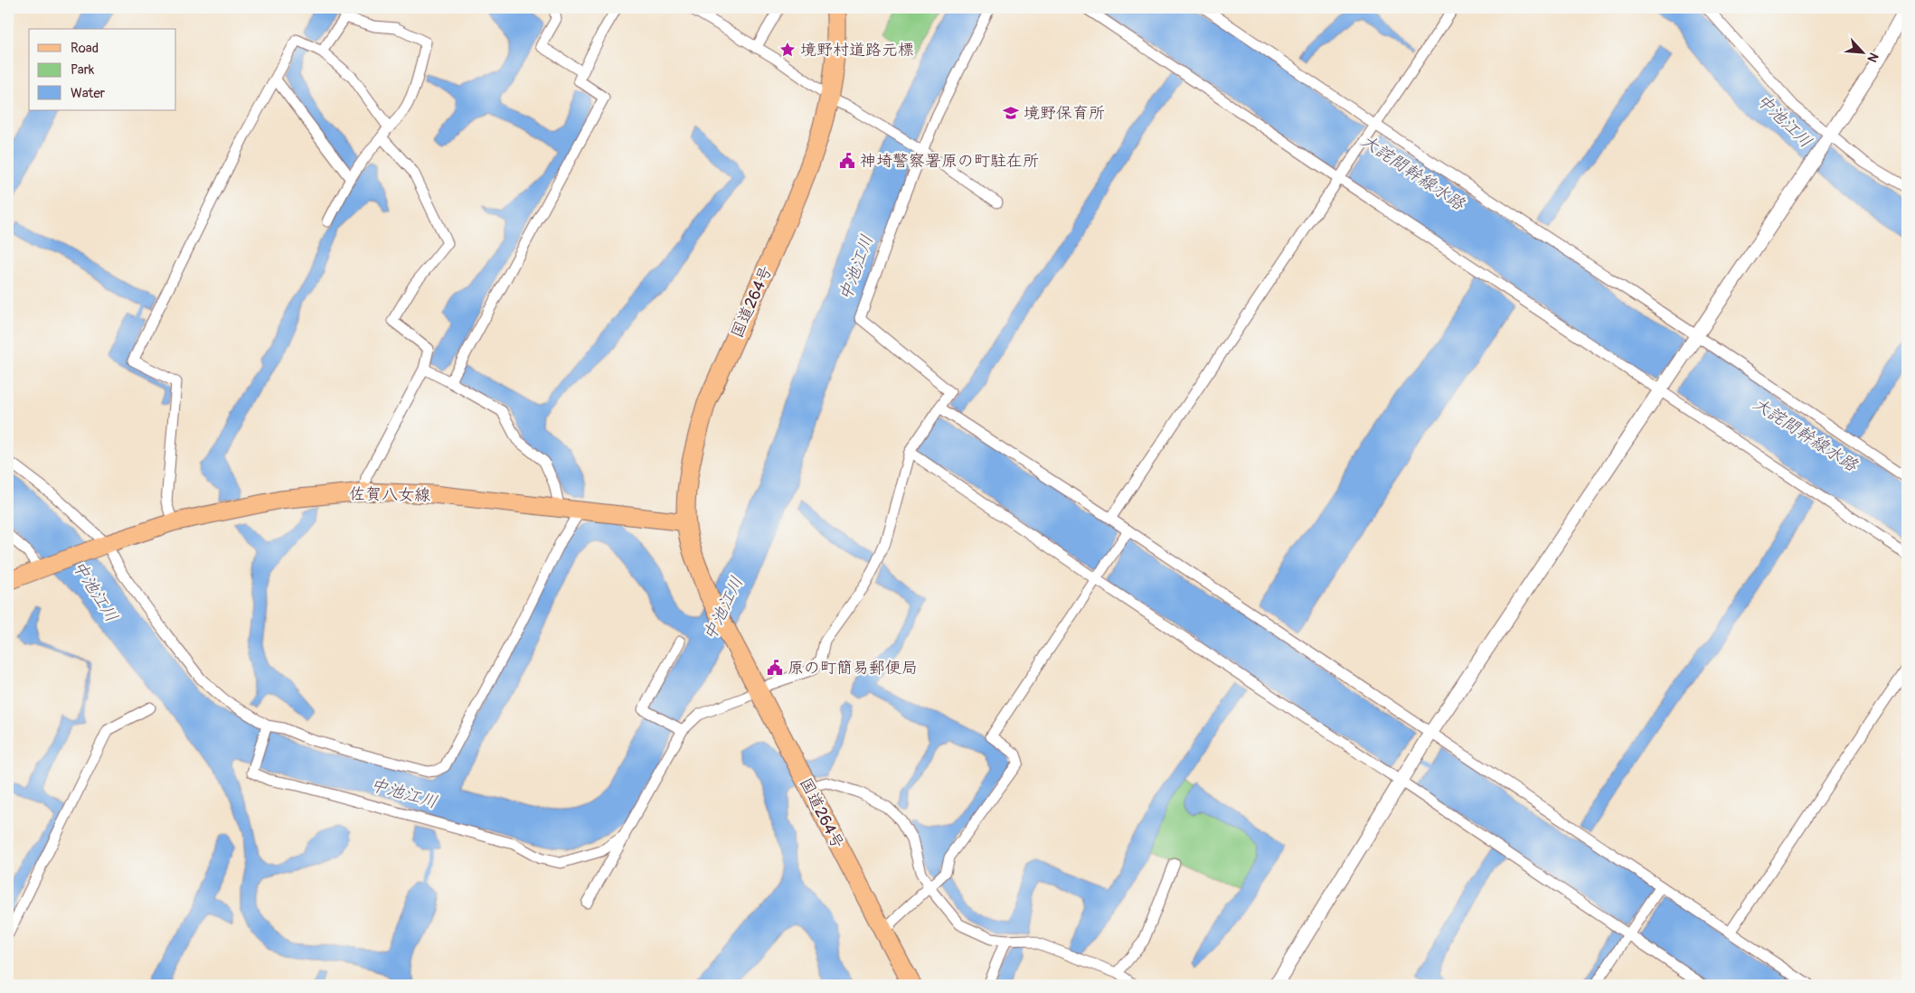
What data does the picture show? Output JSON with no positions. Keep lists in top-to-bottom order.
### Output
{
  "streets": {
    "highway": ["国道264号"],
    "main road": ["佐賀八女線"]
  },
  "crossings": [
    ["国道264号", "佐賀八女線"]
  ],
  "water": ["中池江川", "大詫間幹線水路"],
  "places": {
    "place": ["境野村道路元標"],
    "school or university": ["境野保育所"],
    "public building": ["神埼警察署原の町駐在所", "原の町簡易郵便局"]
  },
  "legend": ["Road", "Park", "Water"],
  "north": "bottom right"
}
